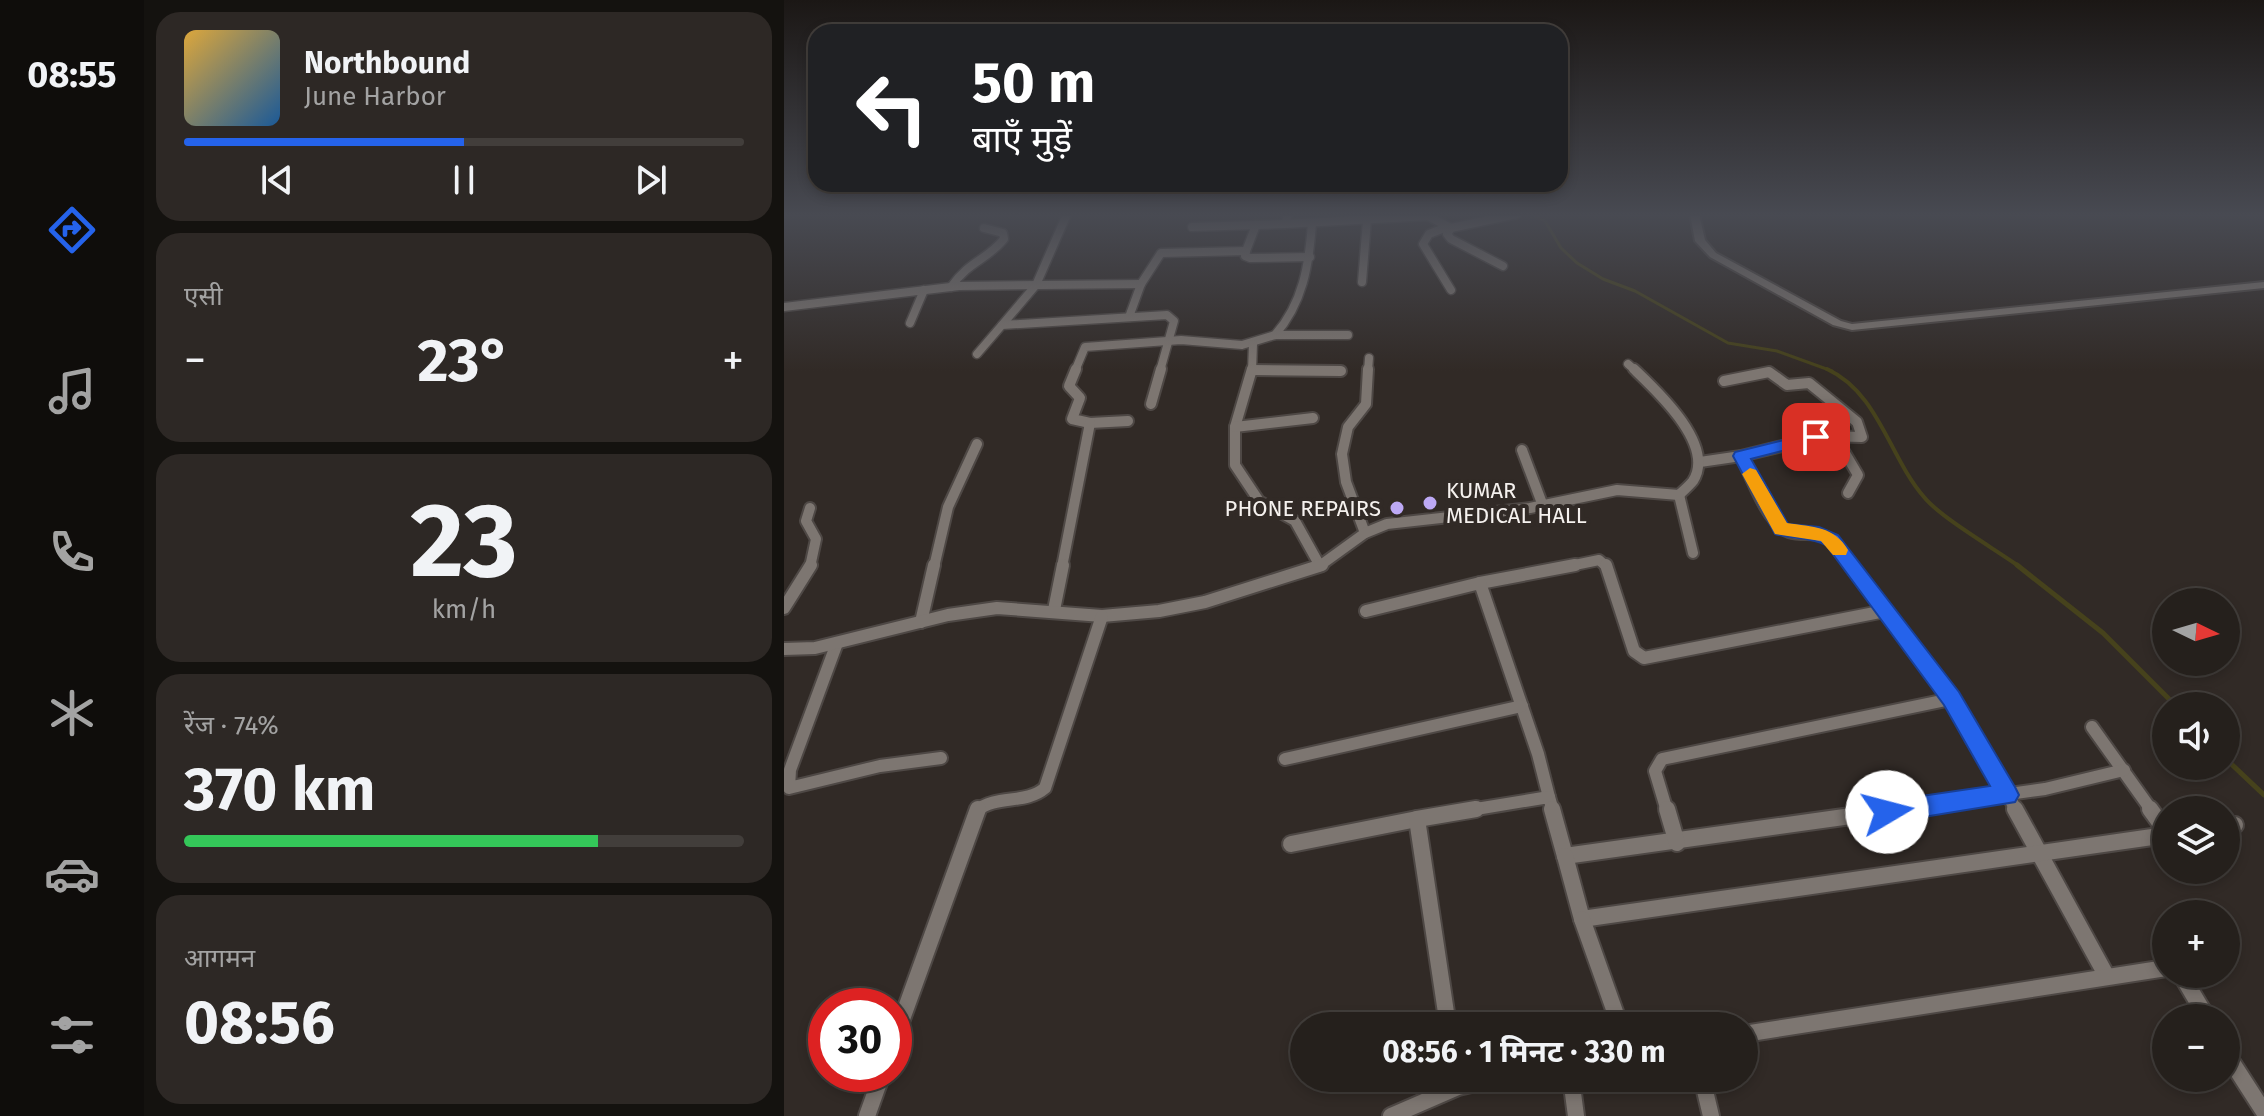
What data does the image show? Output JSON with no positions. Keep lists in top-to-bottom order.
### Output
{
  "places": ["KUMAR MEDICAL HALL", "PHONE REPAIRS"],
  "north": "right",
  "page": {
    "tabs": "08:55",
    "turn": ["50 m", "बाएँ मुड़ें"],
    "song": ["Northbound", "June Harbor"],
    "tile": [
      "एसी",
      ["23", "km/h"],
      ["रेंज · 74%", "370 km"],
      ["आगमन", "08:56"]
    ],
    "heat": ["−", "23°", "+"],
    "map_buttons": ["+", "−"],
    "limit": "30",
    "trip": "08:56 · 1 मिनट · 330 m"
  }
}
